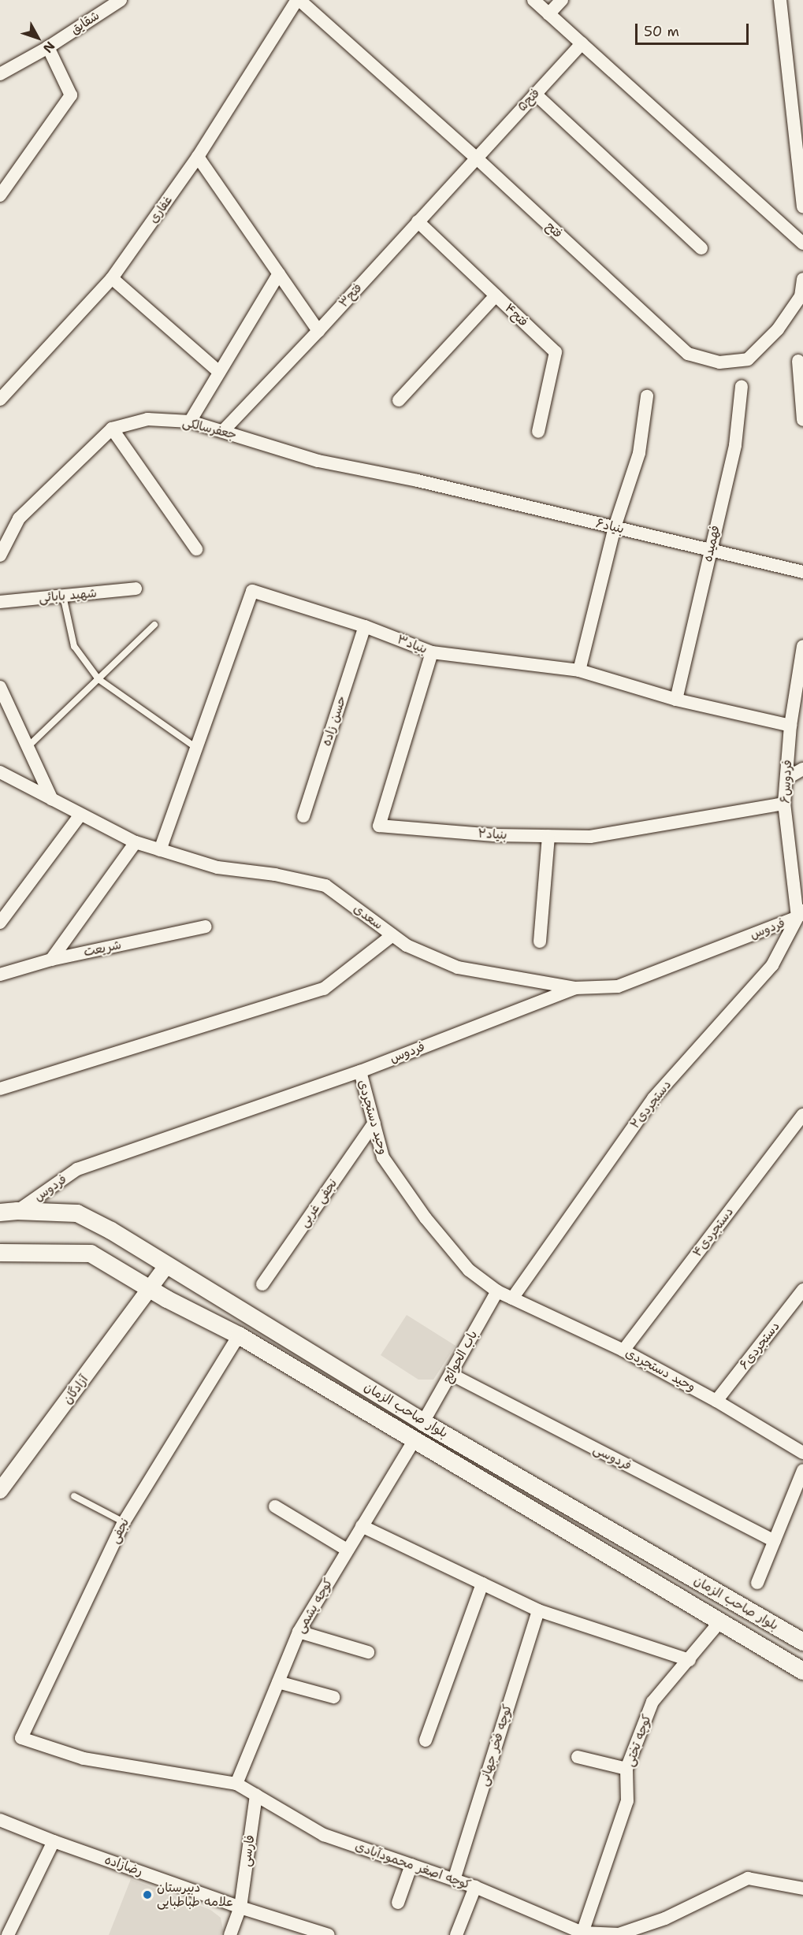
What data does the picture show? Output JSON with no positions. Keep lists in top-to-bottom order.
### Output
{
  "streets": {
    "main road": ["بلوار صاحب الزمان"],
    "street": [
      "شقایق",
      "فتح۵",
      "غفاری",
      "فتح",
      "فتح۳",
      "فتح۴",
      "جعفرسالکی",
      "بنیاد۶",
      "فهمیده",
      "شهید بابائی",
      "بنیاد۳",
      "حسن زاده",
      "فردوس۶",
      "بنیاد۲",
      "سعدی",
      "فردوس",
      "شریعت",
      "دستجردی۲",
      "وحید دستجردی",
      "نجفی غربی",
      "دستجردی۴",
      "دستجردی۶",
      "باب الحوائج",
      "آزادگان",
      "فردوسی",
      "نجفی",
      "کوچه پشمی",
      "کوچه تختی",
      "کوچه فخر جهانی",
      "فارسی",
      "رضازاده",
      "کوچه اصغر محمودآبادی"
    ]
  },
  "crossings": [
    ["فتح۵", "فتح"],
    ["فتح۵", "فتح۳"],
    ["غفاری", "فتح"],
    ["فتح", "فتح۳"],
    ["فتح۳", "فتح۴"],
    ["فتح۳", "جعفرسالکی"],
    ["جعفرسالکی", "بنیاد۶"],
    ["بنیاد۶", "فهمیده"],
    ["فهمیده", "بنیاد۳"],
    ["بنیاد۳", "حسن زاده"],
    ["بنیاد۳", "فردوس۶"],
    ["بنیاد۳", "بنیاد۲"],
    ["فردوس۶", "بنیاد۲"],
    ["فردوس۶", "فردوس"],
    ["فردوس۶", "دستجردی۲"],
    ["سعدی", "فردوس"],
    ["فردوس", "دستجردی۲"],
    ["فردوس", "وحید دستجردی"],
    ["فردوس", "بلوار صاحب الزمان"],
    ["دستجردی۲", "وحید دستجردی"],
    ["وحید دستجردی", "نجفی غربی"],
    ["وحید دستجردی", "دستجردی۴"],
    ["وحید دستجردی", "دستجردی۶"],
    ["وحید دستجردی", "باب الحوائج"],
    ["باب الحوائج", "بلوار صاحب الزمان"],
    ["باب الحوائج", "فردوسی"],
    ["آزادگان", "بلوار صاحب الزمان"],
    ["بلوار صاحب الزمان", "نجفی"],
    ["بلوار صاحب الزمان", "کوچه پشمی"],
    ["بلوار صاحب الزمان", "کوچه تختی"],
    ["نجفی", "کوچه اصغر محمودآبادی"],
    ["کوچه پشمی", "کوچه اصغر محمودآبادی"],
    ["کوچه تختی", "کوچه اصغر محمودآبادی"],
    ["کوچه فخر جهانی", "کوچه اصغر محمودآبادی"],
    ["فارسی", "رضازاده"],
    ["فارسی", "کوچه اصغر محمودآبادی"]
  ],
  "places": ["دبیرستان علامه طباطبایی"],
  "scale_bar": "50 m",
  "north": "bottom right"
}
